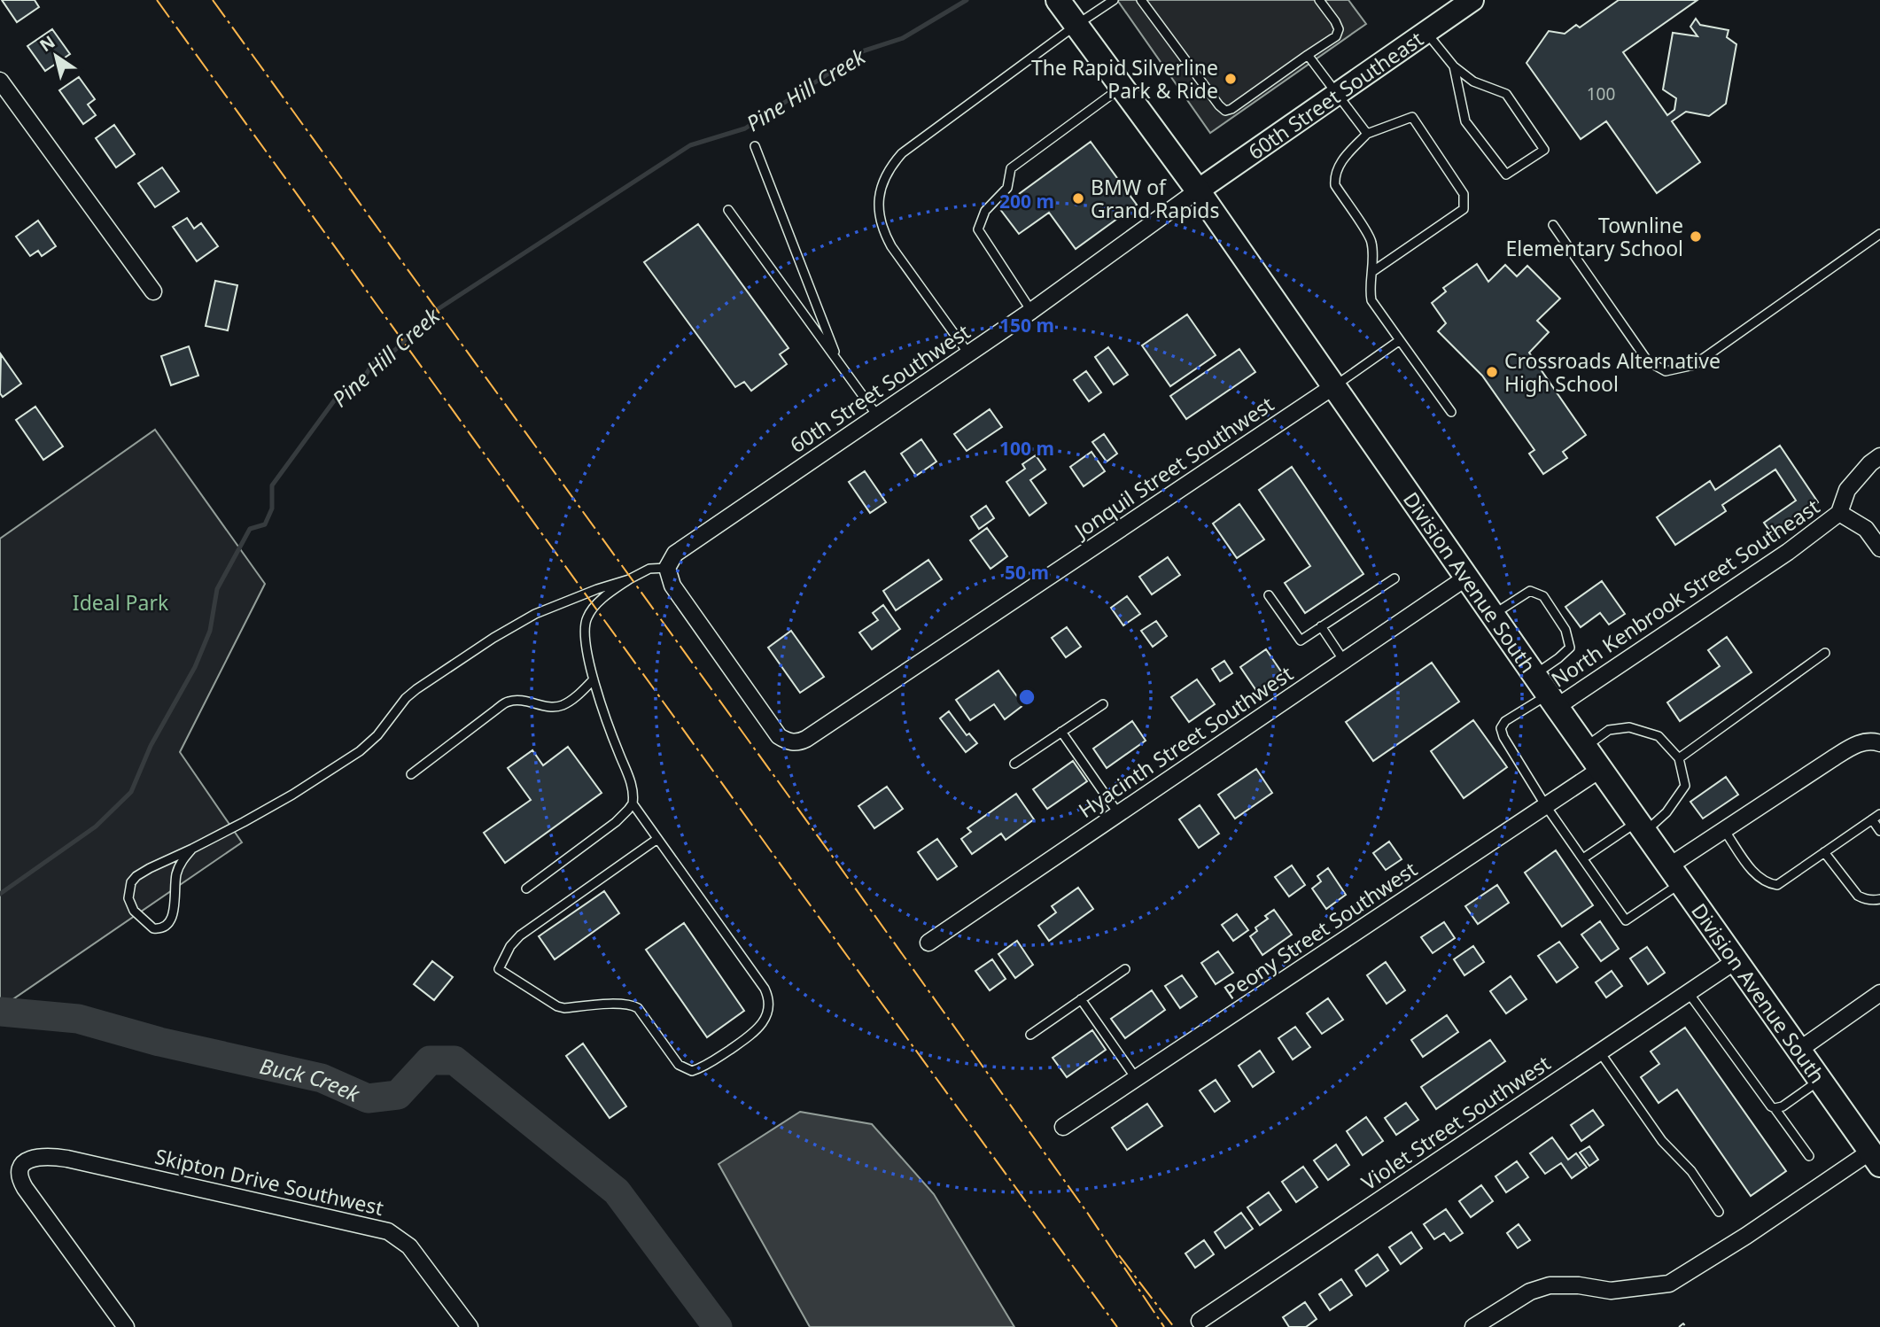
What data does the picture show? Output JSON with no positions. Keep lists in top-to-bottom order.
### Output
{
  "streets": {
    "main road": ["60th Street Southeast", "Division Avenue South"],
    "street": [
      "60th Street Southwest",
      "Jonquil Street Southwest",
      "North Kenbrook Street Southeast",
      "Hyacinth Street Southwest",
      "Peony Street Southwest",
      "Violet Street Southwest",
      "Skipton Drive Southwest"
    ]
  },
  "crossings": [
    ["60th Street Southeast", "60th Street Southwest"],
    ["60th Street Southeast", "Division Avenue South"],
    ["60th Street Southwest", "Jonquil Street Southwest"],
    ["60th Street Southwest", "Division Avenue South"],
    ["Jonquil Street Southwest", "Division Avenue South"],
    ["Division Avenue South", "North Kenbrook Street Southeast"],
    ["Division Avenue South", "Hyacinth Street Southwest"],
    ["Division Avenue South", "Peony Street Southwest"],
    ["Division Avenue South", "Violet Street Southwest"]
  ],
  "water": ["Pine Hill Creek", "Buck Creek"],
  "parks": ["Ideal Park"],
  "places": [
    "The Rapid Silverline Park & Ride",
    "BMW of Grand Rapids",
    "Townline Elementary School",
    "Crossroads Alternative High School"
  ],
  "house_numbers": ["100"],
  "north": "top left",
  "rings": [
    "200 m",
    "150 m",
    "100 m",
    "50 m"
  ]
}
